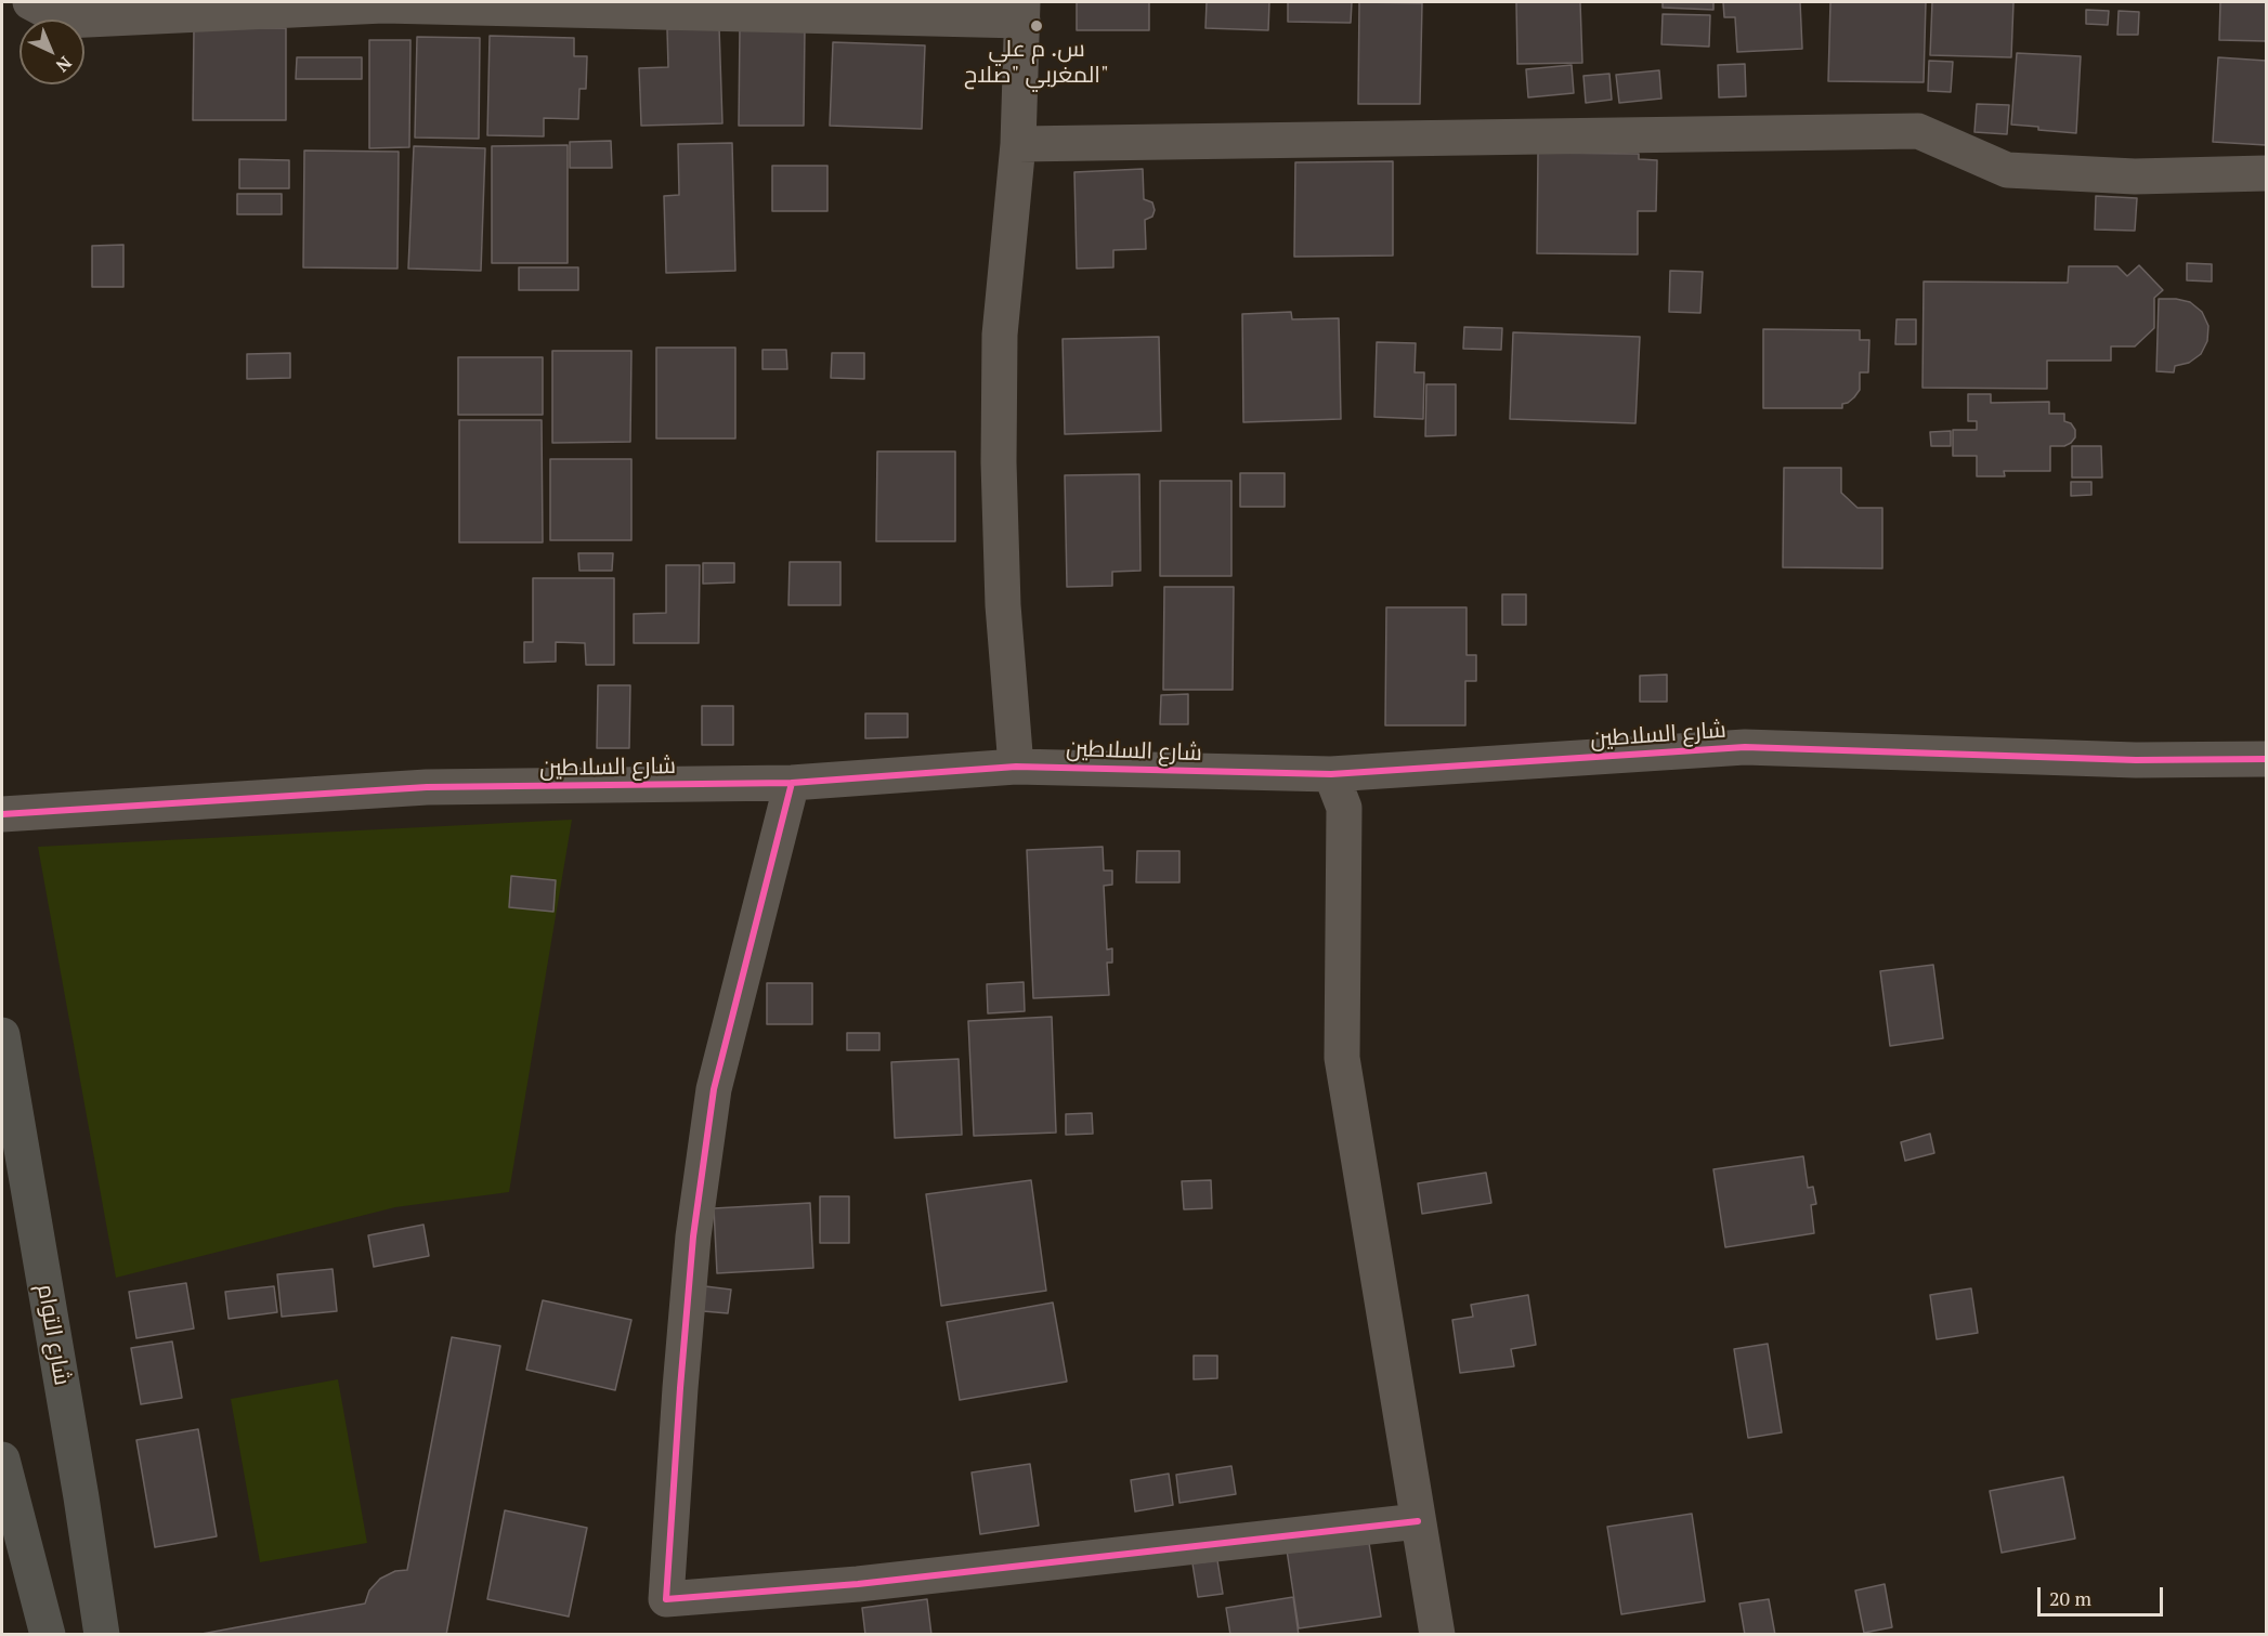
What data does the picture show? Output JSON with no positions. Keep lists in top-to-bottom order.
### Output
{
  "streets": {
    "main road": ["شارع التوام"],
    "street": ["شارع السلاطين"]
  },
  "places": ["س. م علي المغربي \"صلاح\""],
  "scale_bar": "20 m",
  "north": "bottom right"
}
